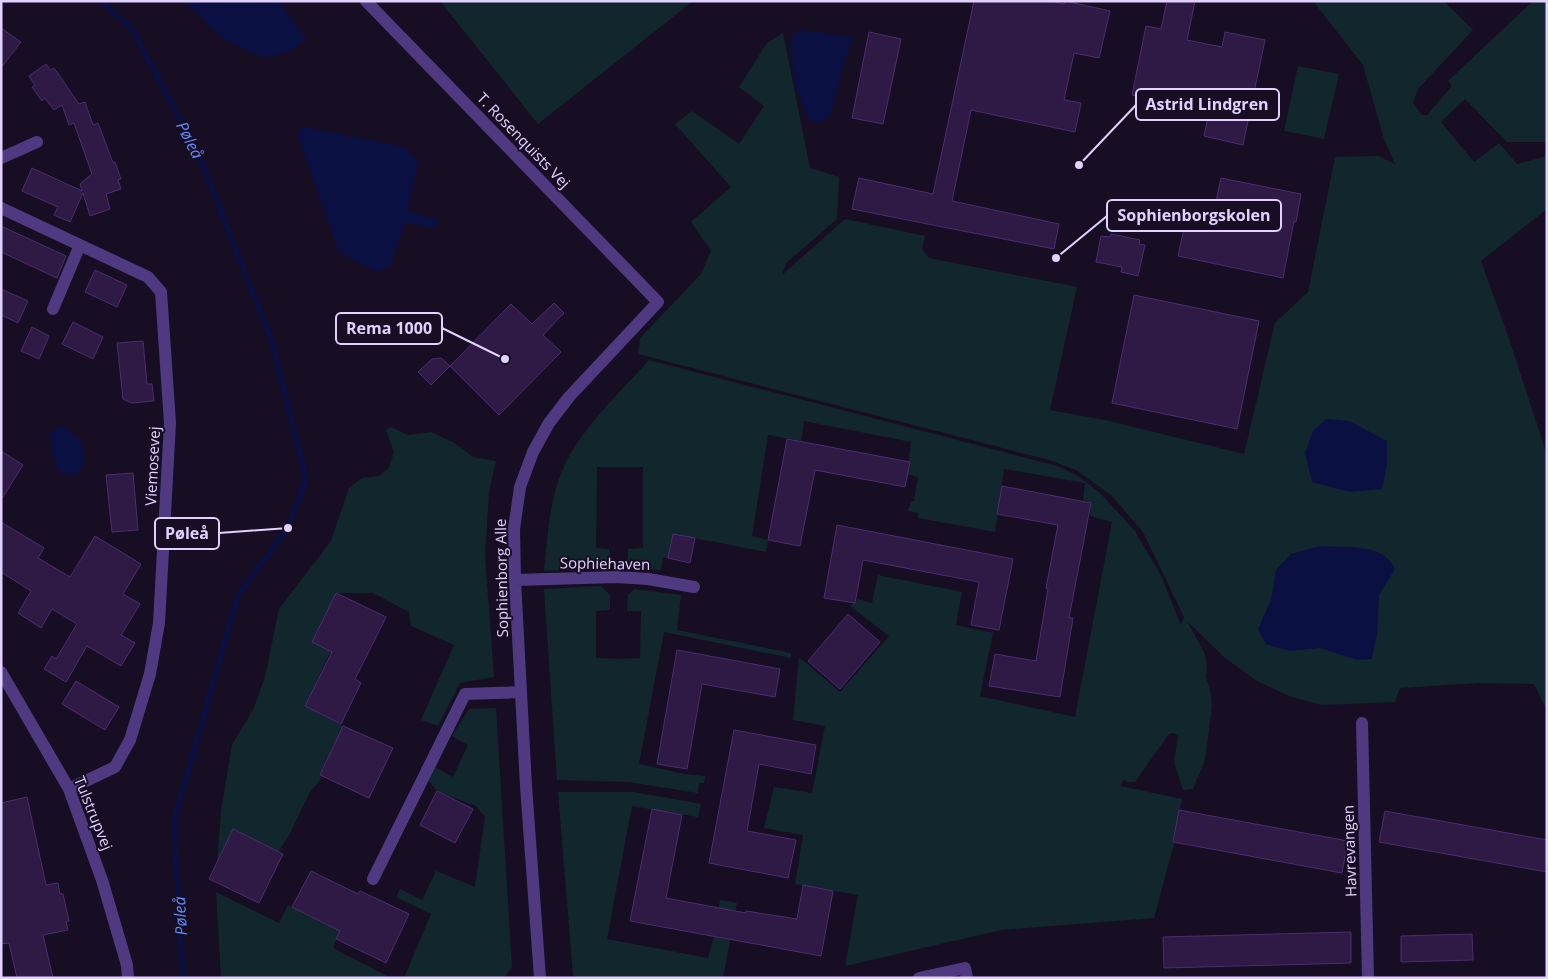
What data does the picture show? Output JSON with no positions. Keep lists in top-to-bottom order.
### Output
{
  "streets": {
    "street": [
      "T. Rosenquists Vej",
      "Viemosevej",
      "Sophiehaven",
      "Sophienborg Alle",
      "Tulstrupvej",
      "Havrevangen"
    ]
  },
  "crossings": [
    ["T. Rosenquists Vej", "Sophienborg Alle"],
    ["Viemosevej", "Tulstrupvej"],
    ["Sophiehaven", "Sophienborg Alle"]
  ],
  "water": ["Pøleå"],
  "places": [
    "Astrid Lindgren",
    "Sophienborgskolen",
    "Rema 1000",
    "Pøleå"
  ]
}
